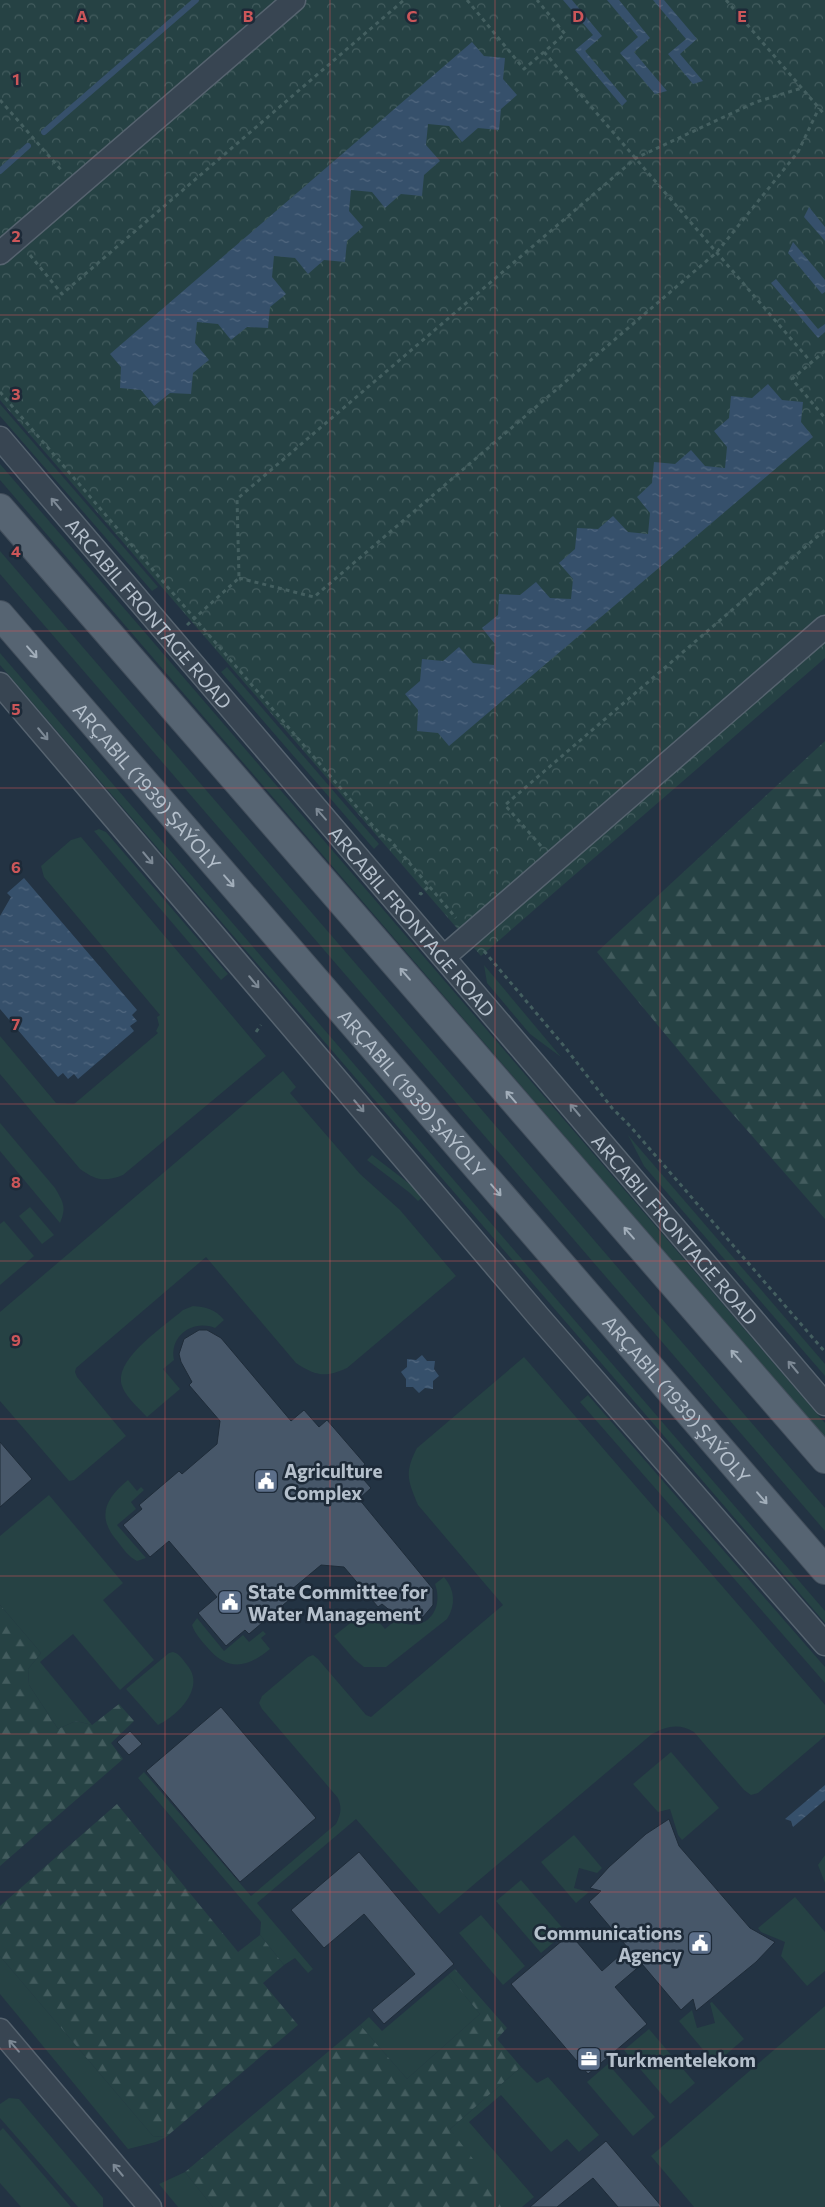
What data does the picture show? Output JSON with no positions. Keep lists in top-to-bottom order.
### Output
{
  "streets": {
    "main road": ["ARÇABIL (1939) ŞAÝOLY"],
    "street": ["ARCABIL FRONTAGE ROAD"]
  },
  "places": {
    "public building": ["Agriculture Complex", "State Committee for Water Management", "Communications Agency"],
    "office": ["Turkmentelekom"]
  },
  "grid": {
    "columns": [
      "A",
      "B",
      "C",
      "D",
      "E"
    ],
    "rows": [
      "1",
      "2",
      "3",
      "4",
      "5",
      "6",
      "7",
      "8",
      "9"
    ]
  }
}
